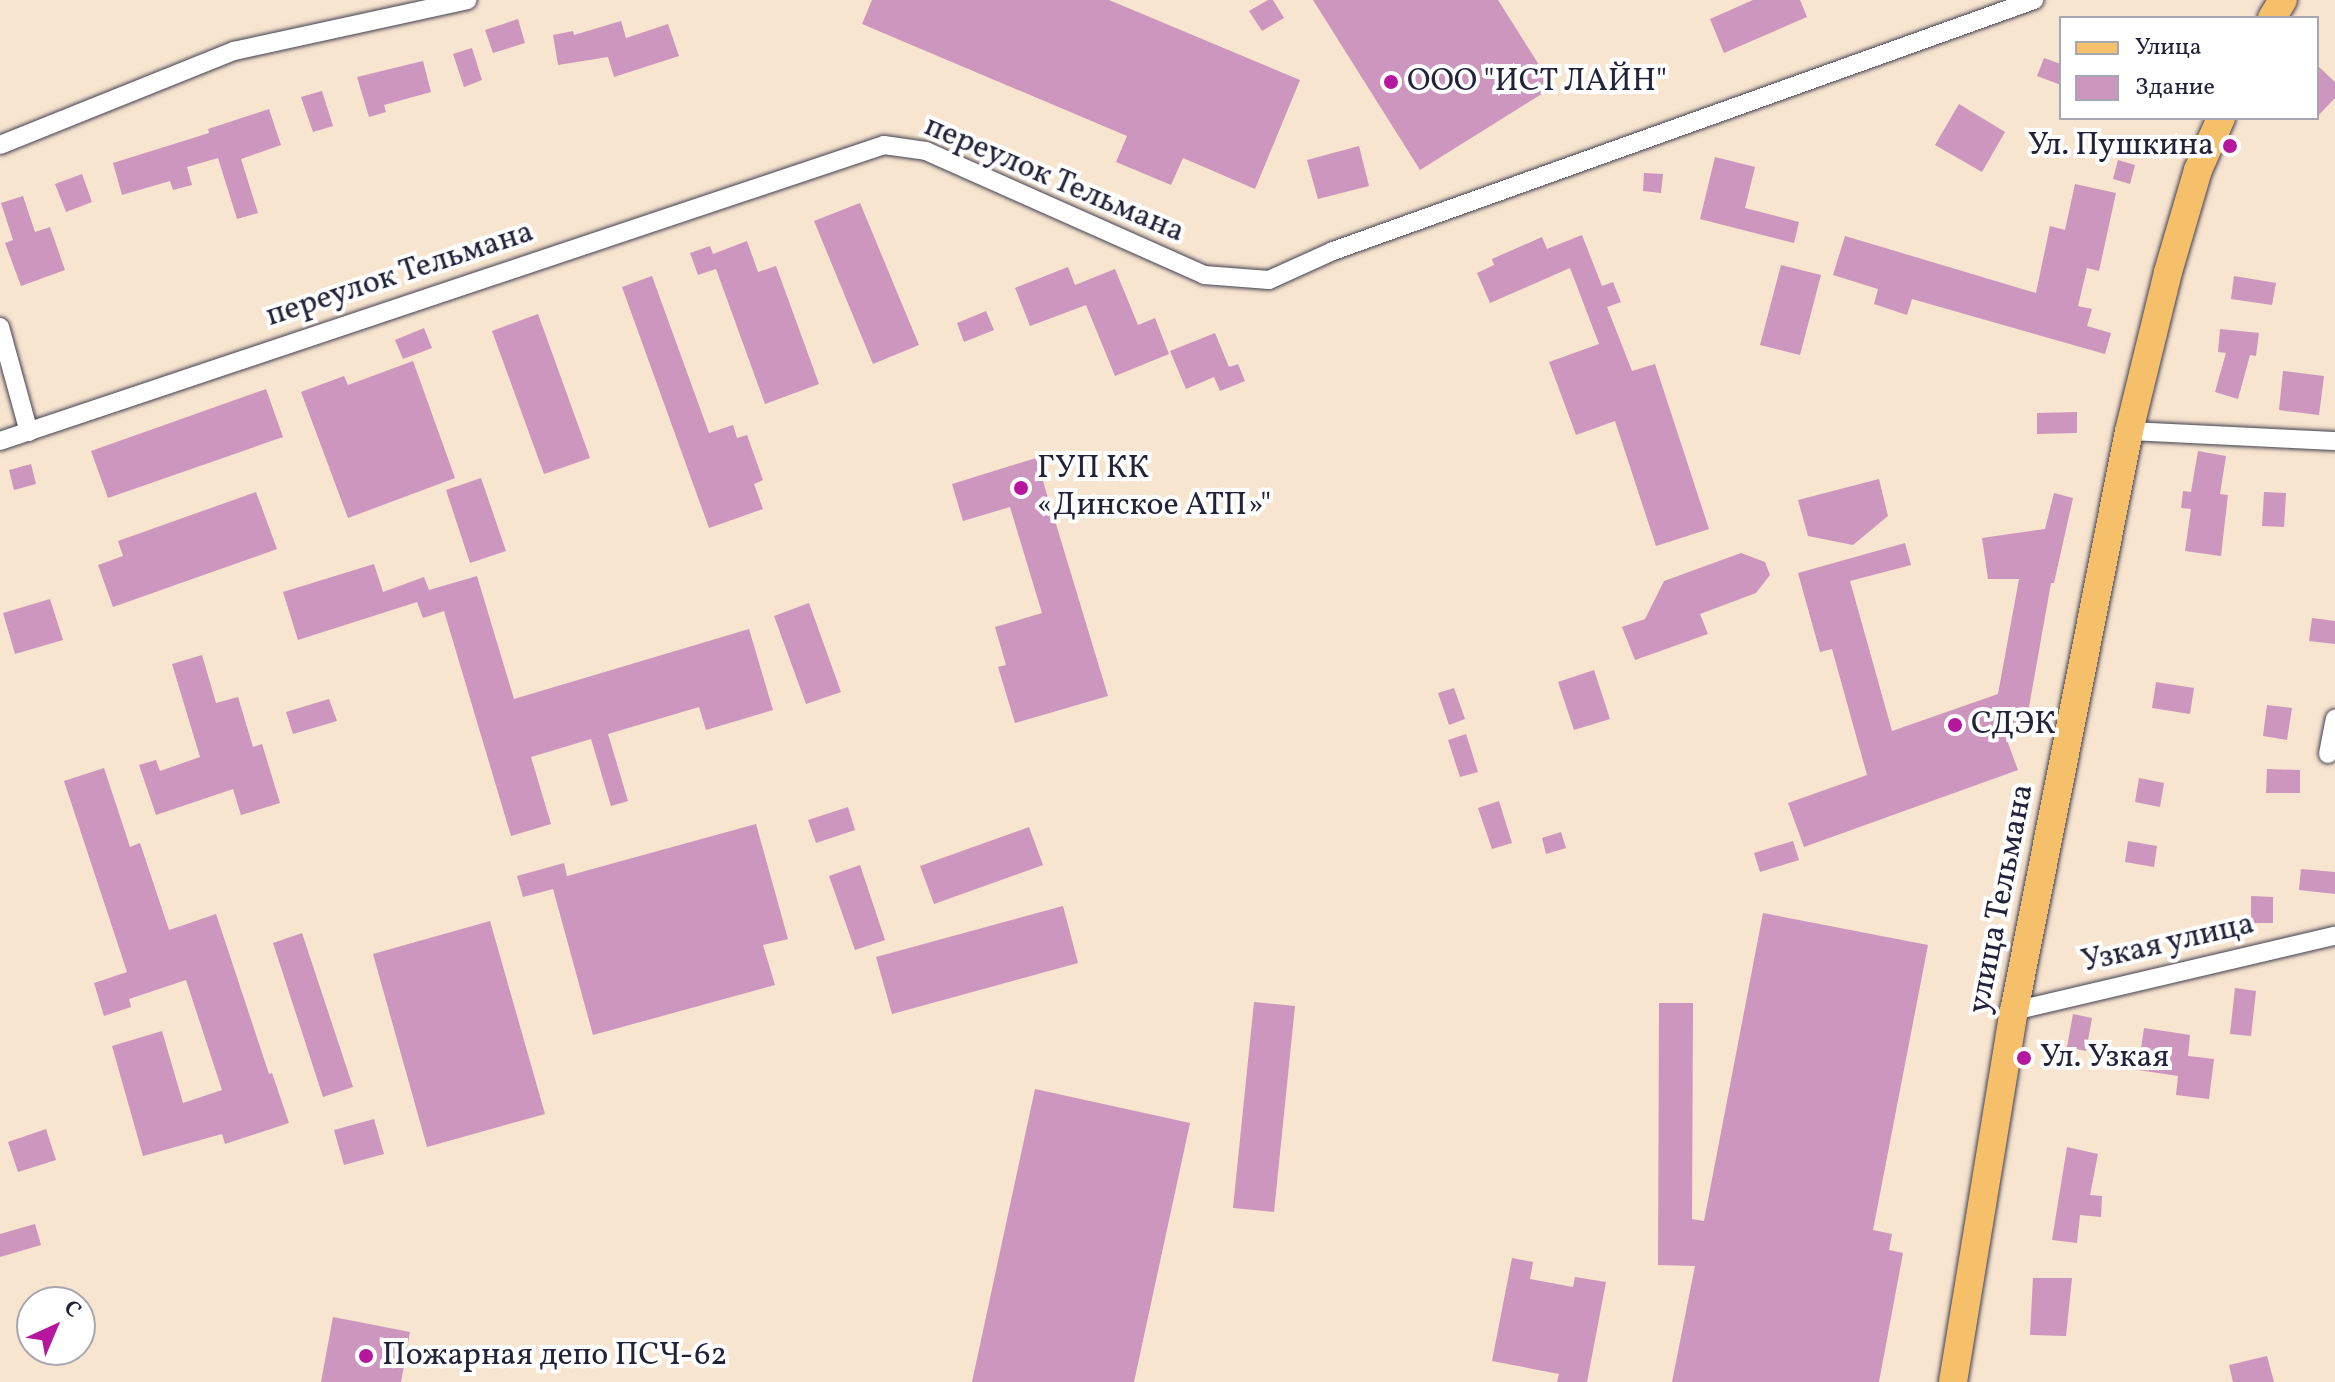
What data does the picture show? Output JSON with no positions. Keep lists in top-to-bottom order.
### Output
{
  "streets": {
    "main road": ["улица Тельмана"],
    "street": ["переулок Тельмана", "Узкая улица"]
  },
  "crossings": [
    ["улица Тельмана", "Узкая улица"]
  ],
  "places": [
    "ООО \"ИСТ ЛАЙН\"",
    "Ул. Пушкина",
    "ГУП КК «Динское АТП»\"",
    "СДЭК",
    "Ул. Узкая",
    "Пожарная депо ПСЧ-62"
  ],
  "legend": ["Улица", "Здание"],
  "north": "top right"
}
